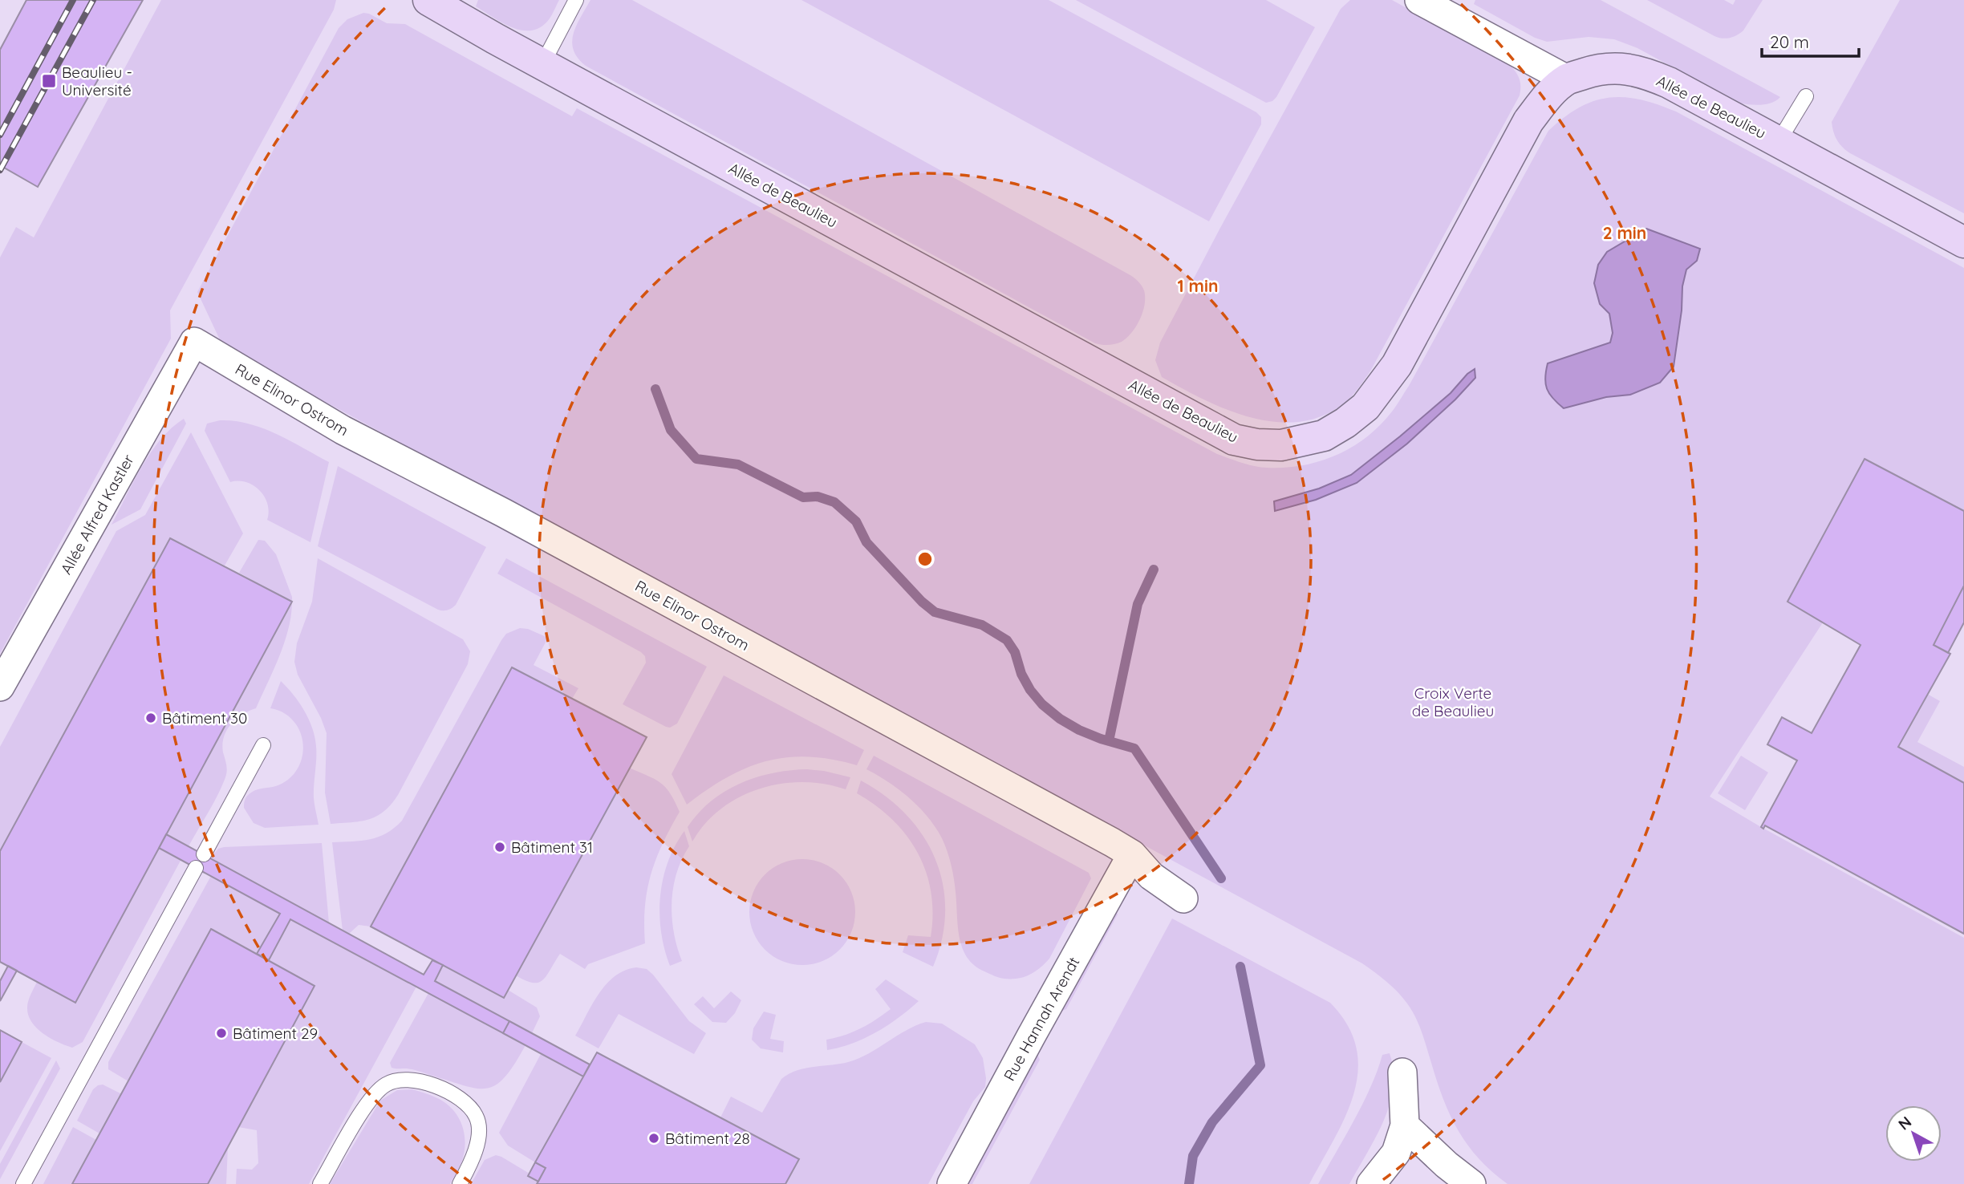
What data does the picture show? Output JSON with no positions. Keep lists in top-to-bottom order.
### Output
{
  "streets": {
    "street": [
      "Allée de Beaulieu",
      "Rue Elinor Ostrom",
      "Allée Alfred Kastler",
      "Rue Hannah Arendt"
    ]
  },
  "crossings": [
    ["Rue Elinor Ostrom", "Allée Alfred Kastler"],
    ["Rue Elinor Ostrom", "Rue Hannah Arendt"]
  ],
  "parks": ["Croix Verte de Beaulieu"],
  "places": {
    "transit": ["Beaulieu - Université"],
    "other": [
      "Bâtiment 30",
      "Bâtiment 31",
      "Bâtiment 29",
      "Bâtiment 28"
    ]
  },
  "scale_bar": "20 m",
  "north": "top left",
  "rings": ["2 min", "1 min"]
}
